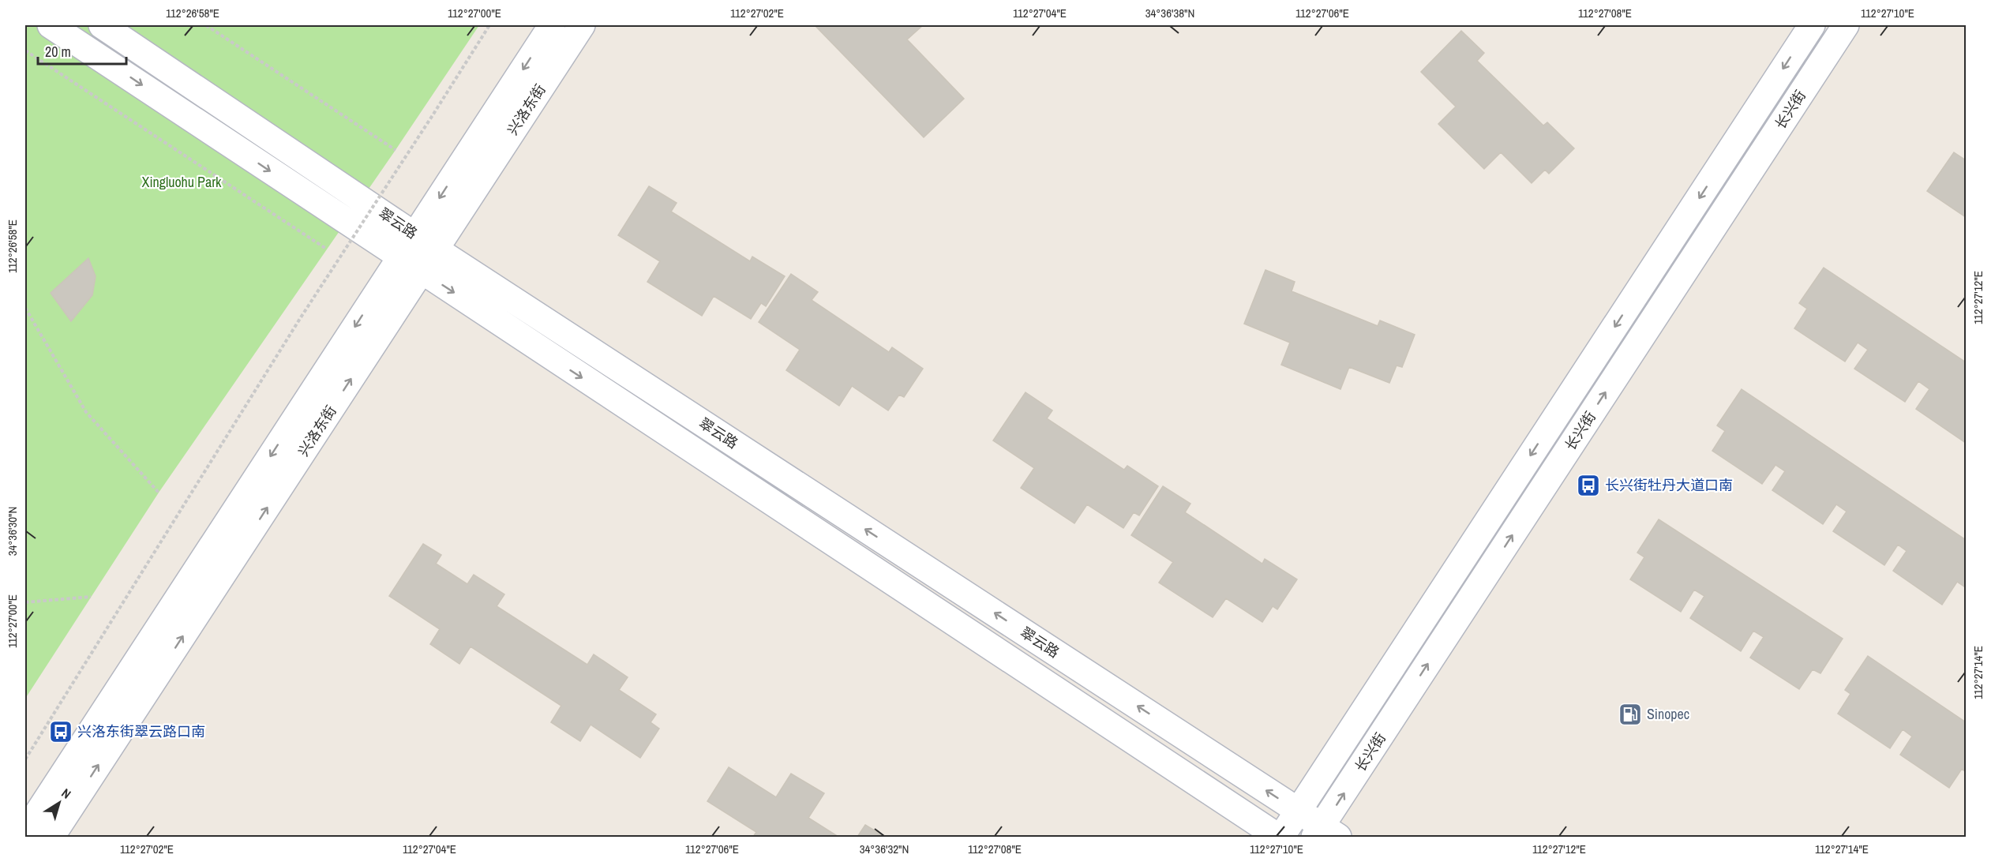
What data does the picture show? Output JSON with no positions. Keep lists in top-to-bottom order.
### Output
{
  "streets": {
    "street": ["兴洛东街", "长兴街", "翠云路"]
  },
  "crossings": [
    ["兴洛东街", "翠云路"],
    ["长兴街", "翠云路"]
  ],
  "parks": ["Xingluohu Park"],
  "places": {
    "bus stop": ["长兴街牡丹大道口南", "兴洛东街翠云路口南"],
    "fuel station": ["Sinopec"]
  },
  "scale_bar": "20 m",
  "north": "top right",
  "coordinates": [
    "112°26'58\"E",
    "112°27'00\"E",
    "112°27'02\"E",
    "112°27'04\"E",
    "34°36'38\"N",
    "112°27'06\"E",
    "112°27'08\"E",
    "112°27'10\"E",
    "112°27'12\"E",
    "34°36'30\"N",
    "112°27'14\"E",
    "34°36'32\"N"
  ]
}
